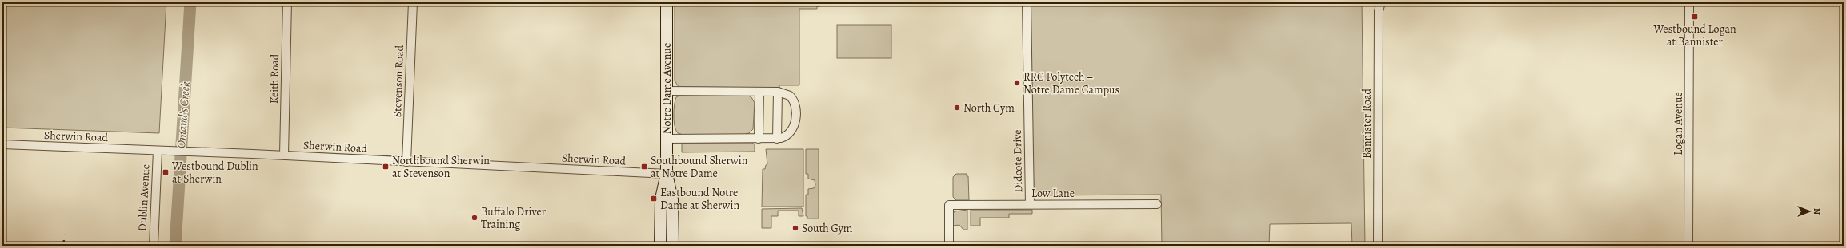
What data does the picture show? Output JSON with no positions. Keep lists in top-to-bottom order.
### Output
{
  "streets": {
    "street": [
      "Keith Road",
      "Stevenson Road",
      "Notre Dame Avenue",
      "Bannister Road",
      "Logan Avenue",
      "Sherwin Road",
      "Didcote Drive",
      "Low Lane",
      "Dublin Avenue"
    ]
  },
  "crossings": [
    ["Keith Road", "Sherwin Road"],
    ["Stevenson Road", "Sherwin Road"],
    ["Notre Dame Avenue", "Sherwin Road"],
    ["Sherwin Road", "Dublin Avenue"],
    ["Didcote Drive", "Low Lane"]
  ],
  "water": ["Omand's Creek"],
  "places": {
    "transit": [
      "Westbound Logan at Bannister",
      "Northbound Sherwin at Stevenson",
      "Southbound Sherwin at Notre Dame",
      "Westbound Dublin at Sherwin",
      "Eastbound Notre Dame at Sherwin"
    ],
    "other": [
      "RRC Polytech – Notre Dame Campus",
      "North Gym",
      "Buffalo Driver Training",
      "South Gym"
    ]
  },
  "north": "right"
}
